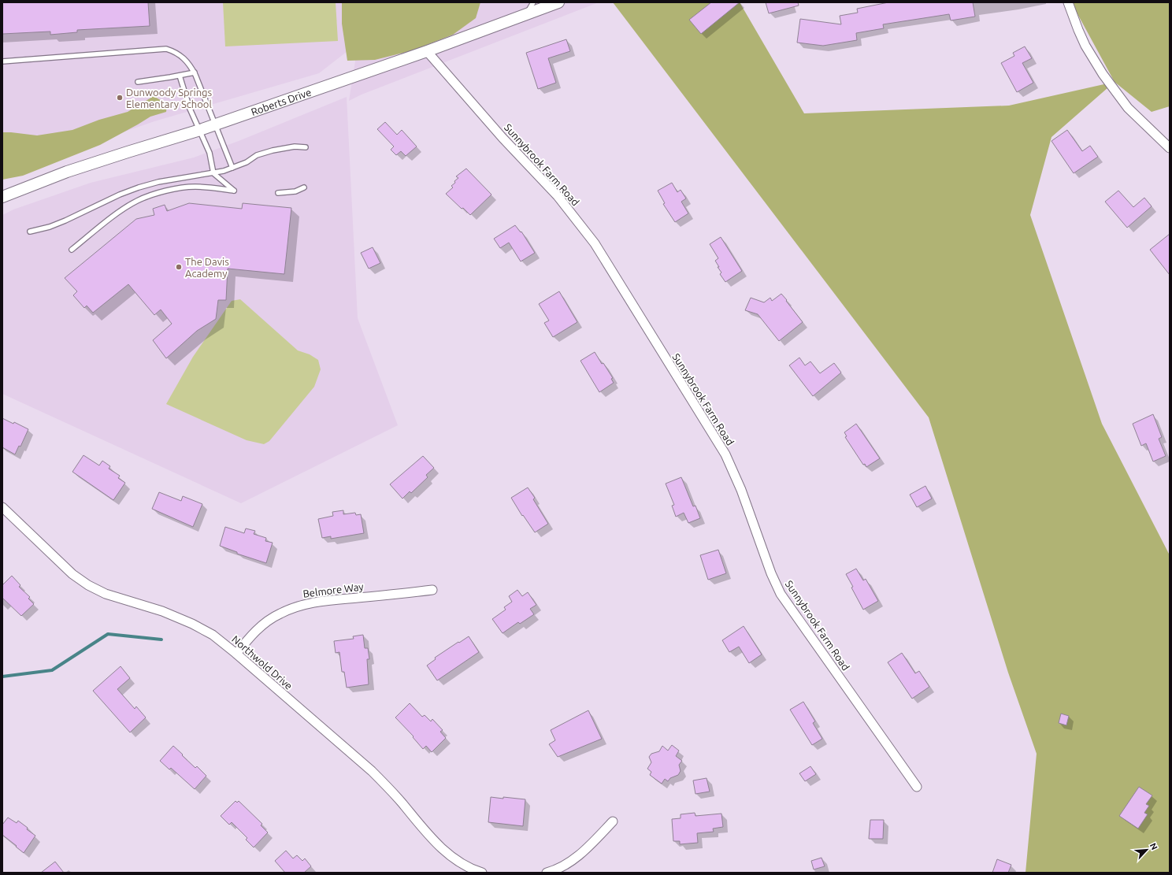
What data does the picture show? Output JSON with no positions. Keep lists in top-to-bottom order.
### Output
{
  "streets": {
    "street": [
      "Roberts Drive",
      "Sunnybrook Farm Road",
      "Belmore Way",
      "Northwold Drive"
    ]
  },
  "crossings": [
    ["Roberts Drive", "Sunnybrook Farm Road"],
    ["Belmore Way", "Northwold Drive"]
  ],
  "places": ["Dunwoody Springs Elementary School", "The Davis Academy"],
  "north": "top right"
}
